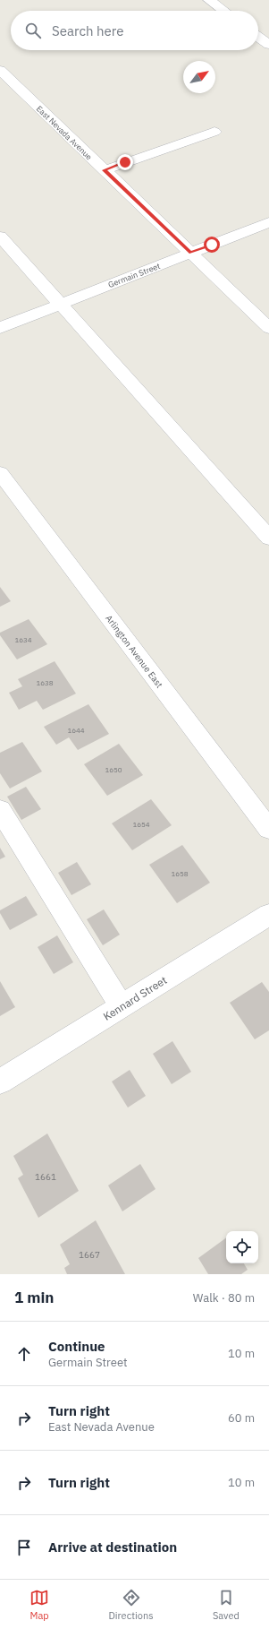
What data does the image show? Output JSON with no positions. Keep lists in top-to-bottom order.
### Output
{
  "streets": {
    "street": [
      "East Nevada Avenue",
      "Germain Street",
      "Arlington Avenue East",
      "Kennard Street"
    ]
  },
  "crossings": [
    ["East Nevada Avenue", "Germain Street"]
  ],
  "house_numbers": [
    "1634",
    "1638",
    "1644",
    "1650",
    "1654",
    "1658",
    "1661",
    "1667"
  ],
  "north": "top right",
  "page": {
    "search": "Search here",
    "heading": ["1 min", "Walk · 80 m"],
    "list": [
      ["Continue", "Germain Street", "10 m"],
      ["Turn right", "East Nevada Avenue", "60 m"],
      ["Turn right", "10 m"],
      "Arrive at destination"
    ],
    "nav": ["Map", "Directions", "Saved"]
  }
}
